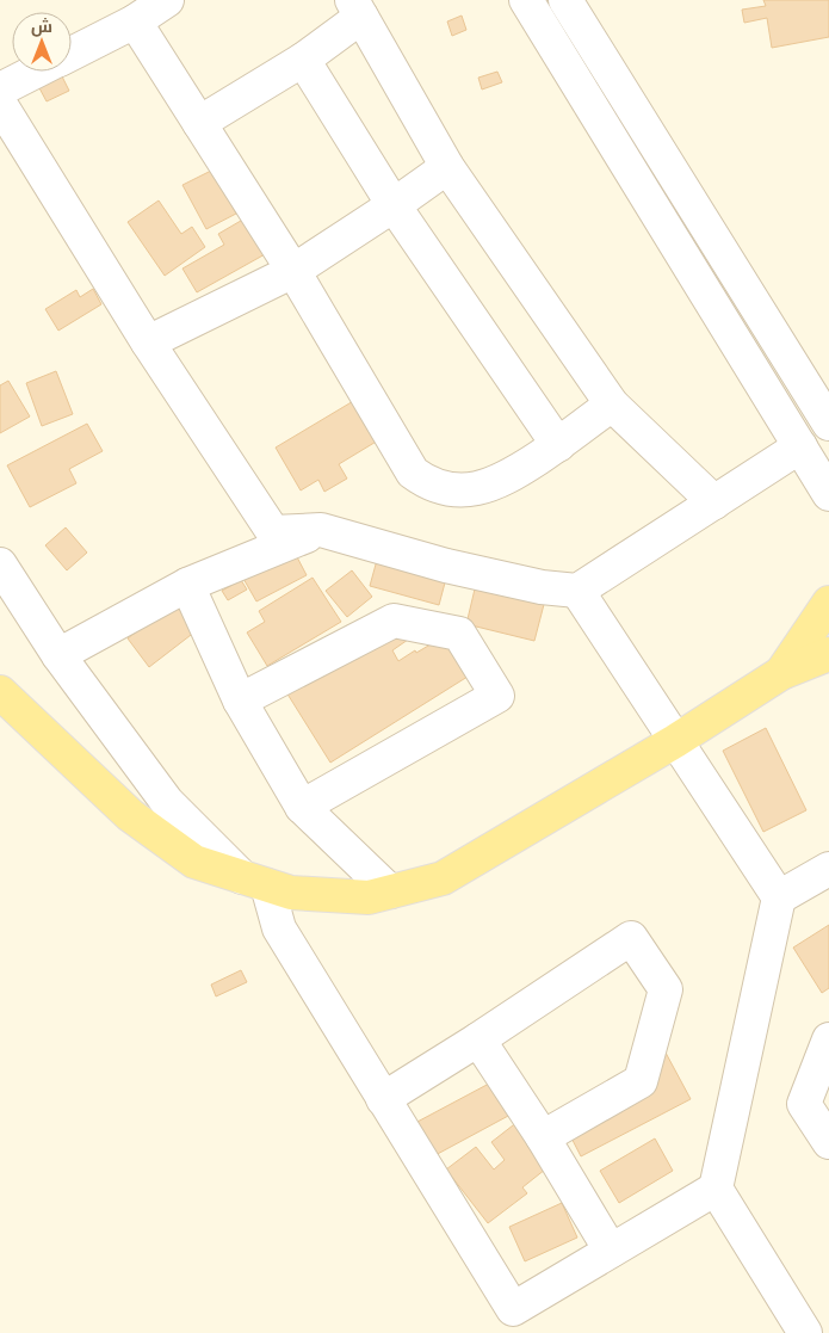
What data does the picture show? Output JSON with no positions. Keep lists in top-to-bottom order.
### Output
{
  "north": "top"
}
